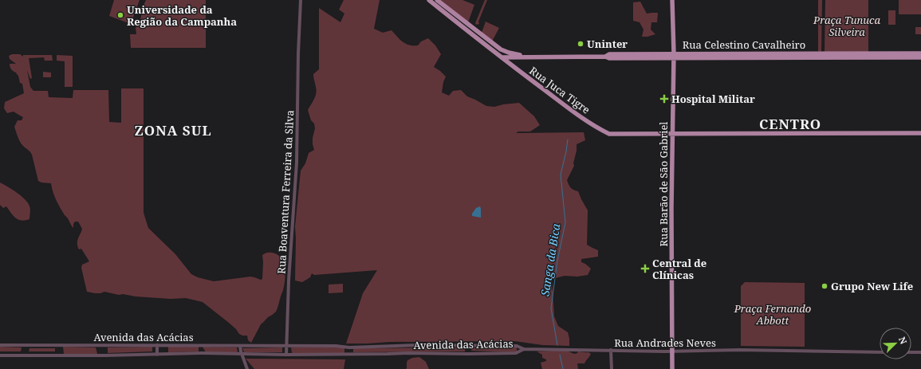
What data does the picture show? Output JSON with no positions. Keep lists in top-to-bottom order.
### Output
{
  "streets": {
    "main road": ["Rua Celestino Cavalheiro", "Rua Juca Tigre", "Rua Barão de São Gabriel"],
    "street": ["Rua Boaventura Ferreira da Silva", "Avenida das Acácias", "Rua Andrades Neves"]
  },
  "crossings": [
    ["Rua Celestino Cavalheiro", "Rua Juca Tigre"],
    ["Rua Celestino Cavalheiro", "Rua Barão de São Gabriel"],
    ["Rua Juca Tigre", "Rua Barão de São Gabriel"],
    ["Rua Barão de São Gabriel", "Rua Andrades Neves"],
    ["Rua Boaventura Ferreira da Silva", "Avenida das Acácias"],
    ["Avenida das Acácias", "Rua Andrades Neves"]
  ],
  "districts": ["CENTRO", "ZONA SUL"],
  "water": ["Sanga da Bica"],
  "parks": ["Praça Tunuca Silveira", "Praça Fernando Abbott"],
  "places": {
    "other": ["Universidade da Região da Campanha", "Uninter", "Grupo New Life"],
    "health": ["Hospital Militar", "Central de Clínicas"]
  },
  "north": "top right"
}
